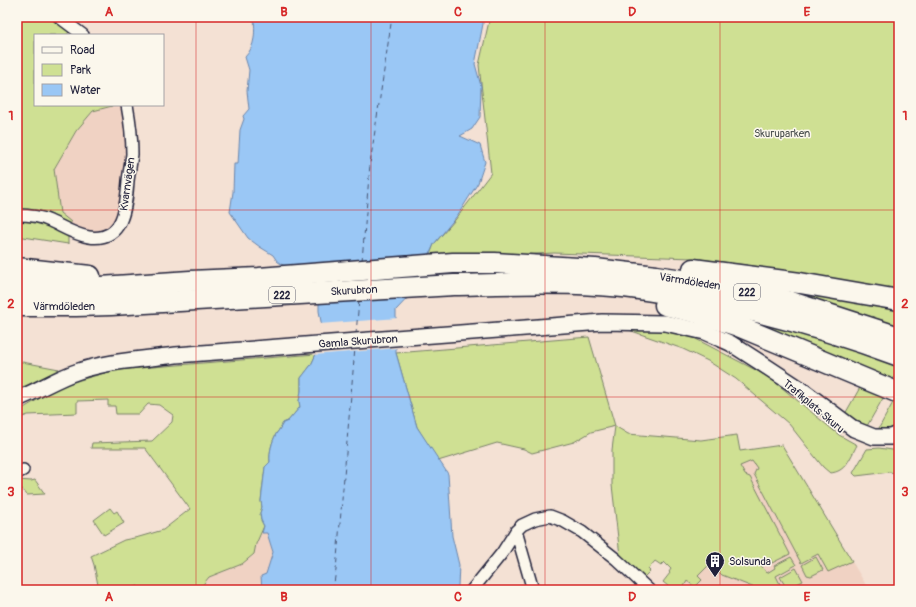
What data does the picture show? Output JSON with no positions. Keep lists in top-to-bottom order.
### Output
{
  "streets": {
    "highway": ["Värmdöleden", "Skurubron", "222"],
    "main road": ["Gamla Skurubron", "Trafikplats Skuru"],
    "street": ["Kvarnvägen"]
  },
  "crossings": [
    ["Värmdöleden", "Skurubron"],
    ["Gamla Skurubron", "Trafikplats Skuru"]
  ],
  "parks": ["Skuruparken"],
  "places": {
    "building": ["Solsunda"]
  },
  "legend": ["Road", "Park", "Water"],
  "grid": {
    "columns": [
      "A",
      "B",
      "C",
      "D",
      "E"
    ],
    "rows": ["1", "2", "3"]
  }
}
